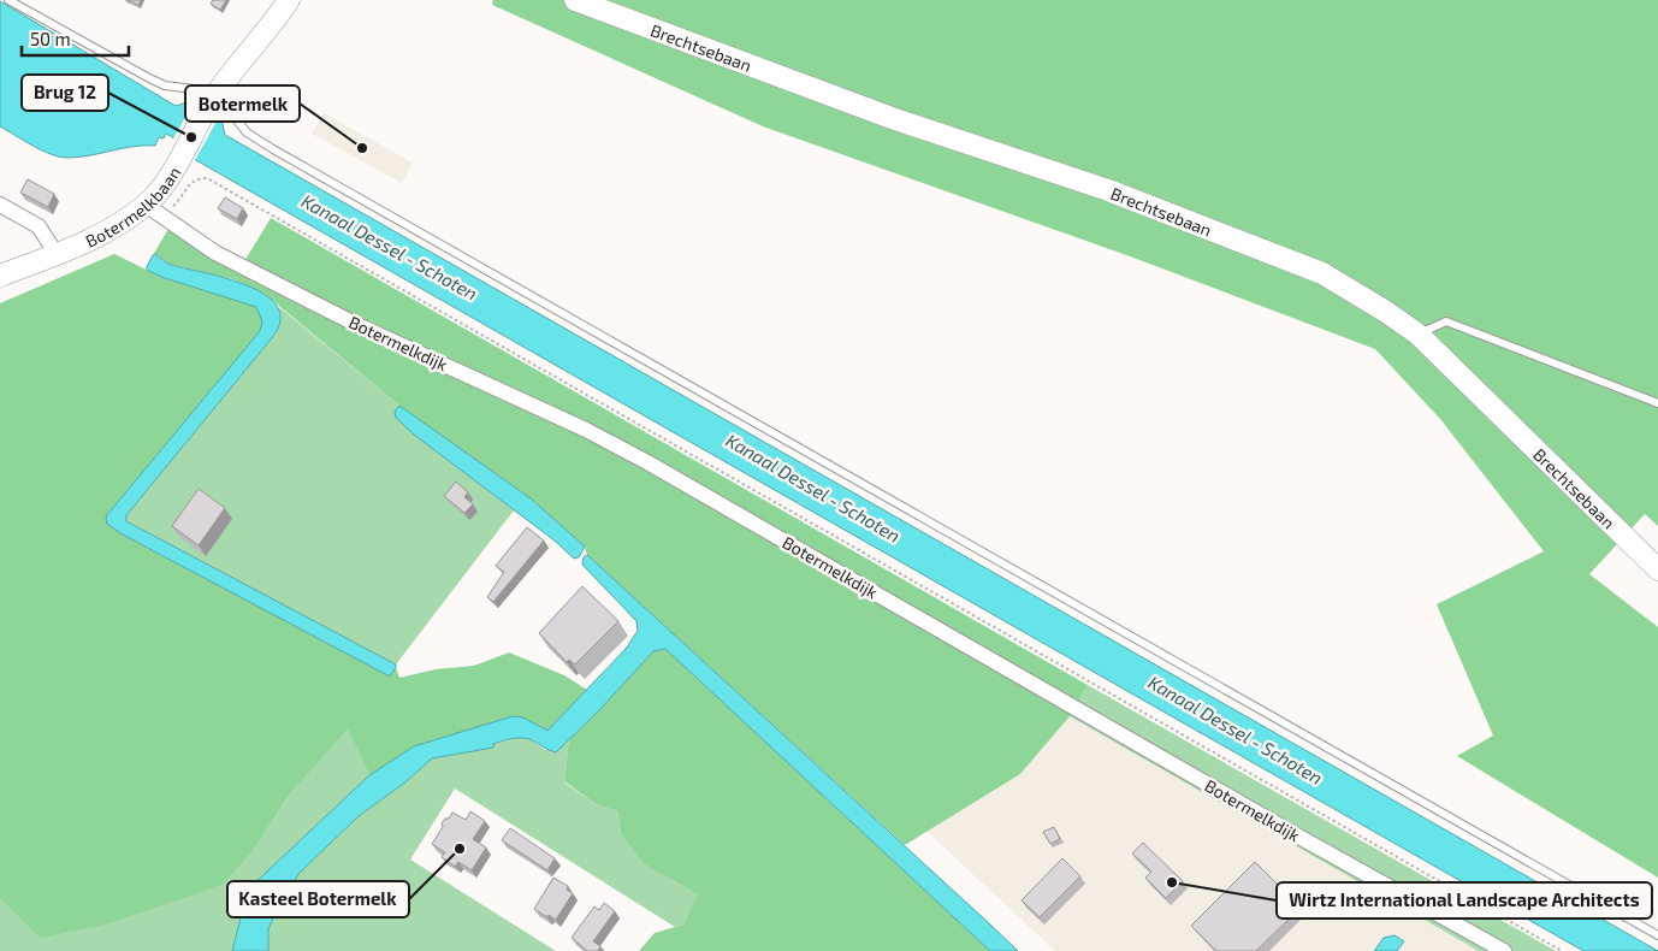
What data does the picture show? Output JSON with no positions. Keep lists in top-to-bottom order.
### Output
{
  "streets": {
    "main road": ["Brechtsebaan", "Botermelkbaan"],
    "street": ["Botermelkdijk"]
  },
  "crossings": [
    ["Botermelkbaan", "Botermelkdijk"]
  ],
  "water": ["Kanaal Dessel - Schoten"],
  "places": [
    "Brug 12",
    "Botermelk",
    "Kasteel Botermelk",
    "Wirtz International Landscape Architects"
  ],
  "scale_bar": "50 m"
}
